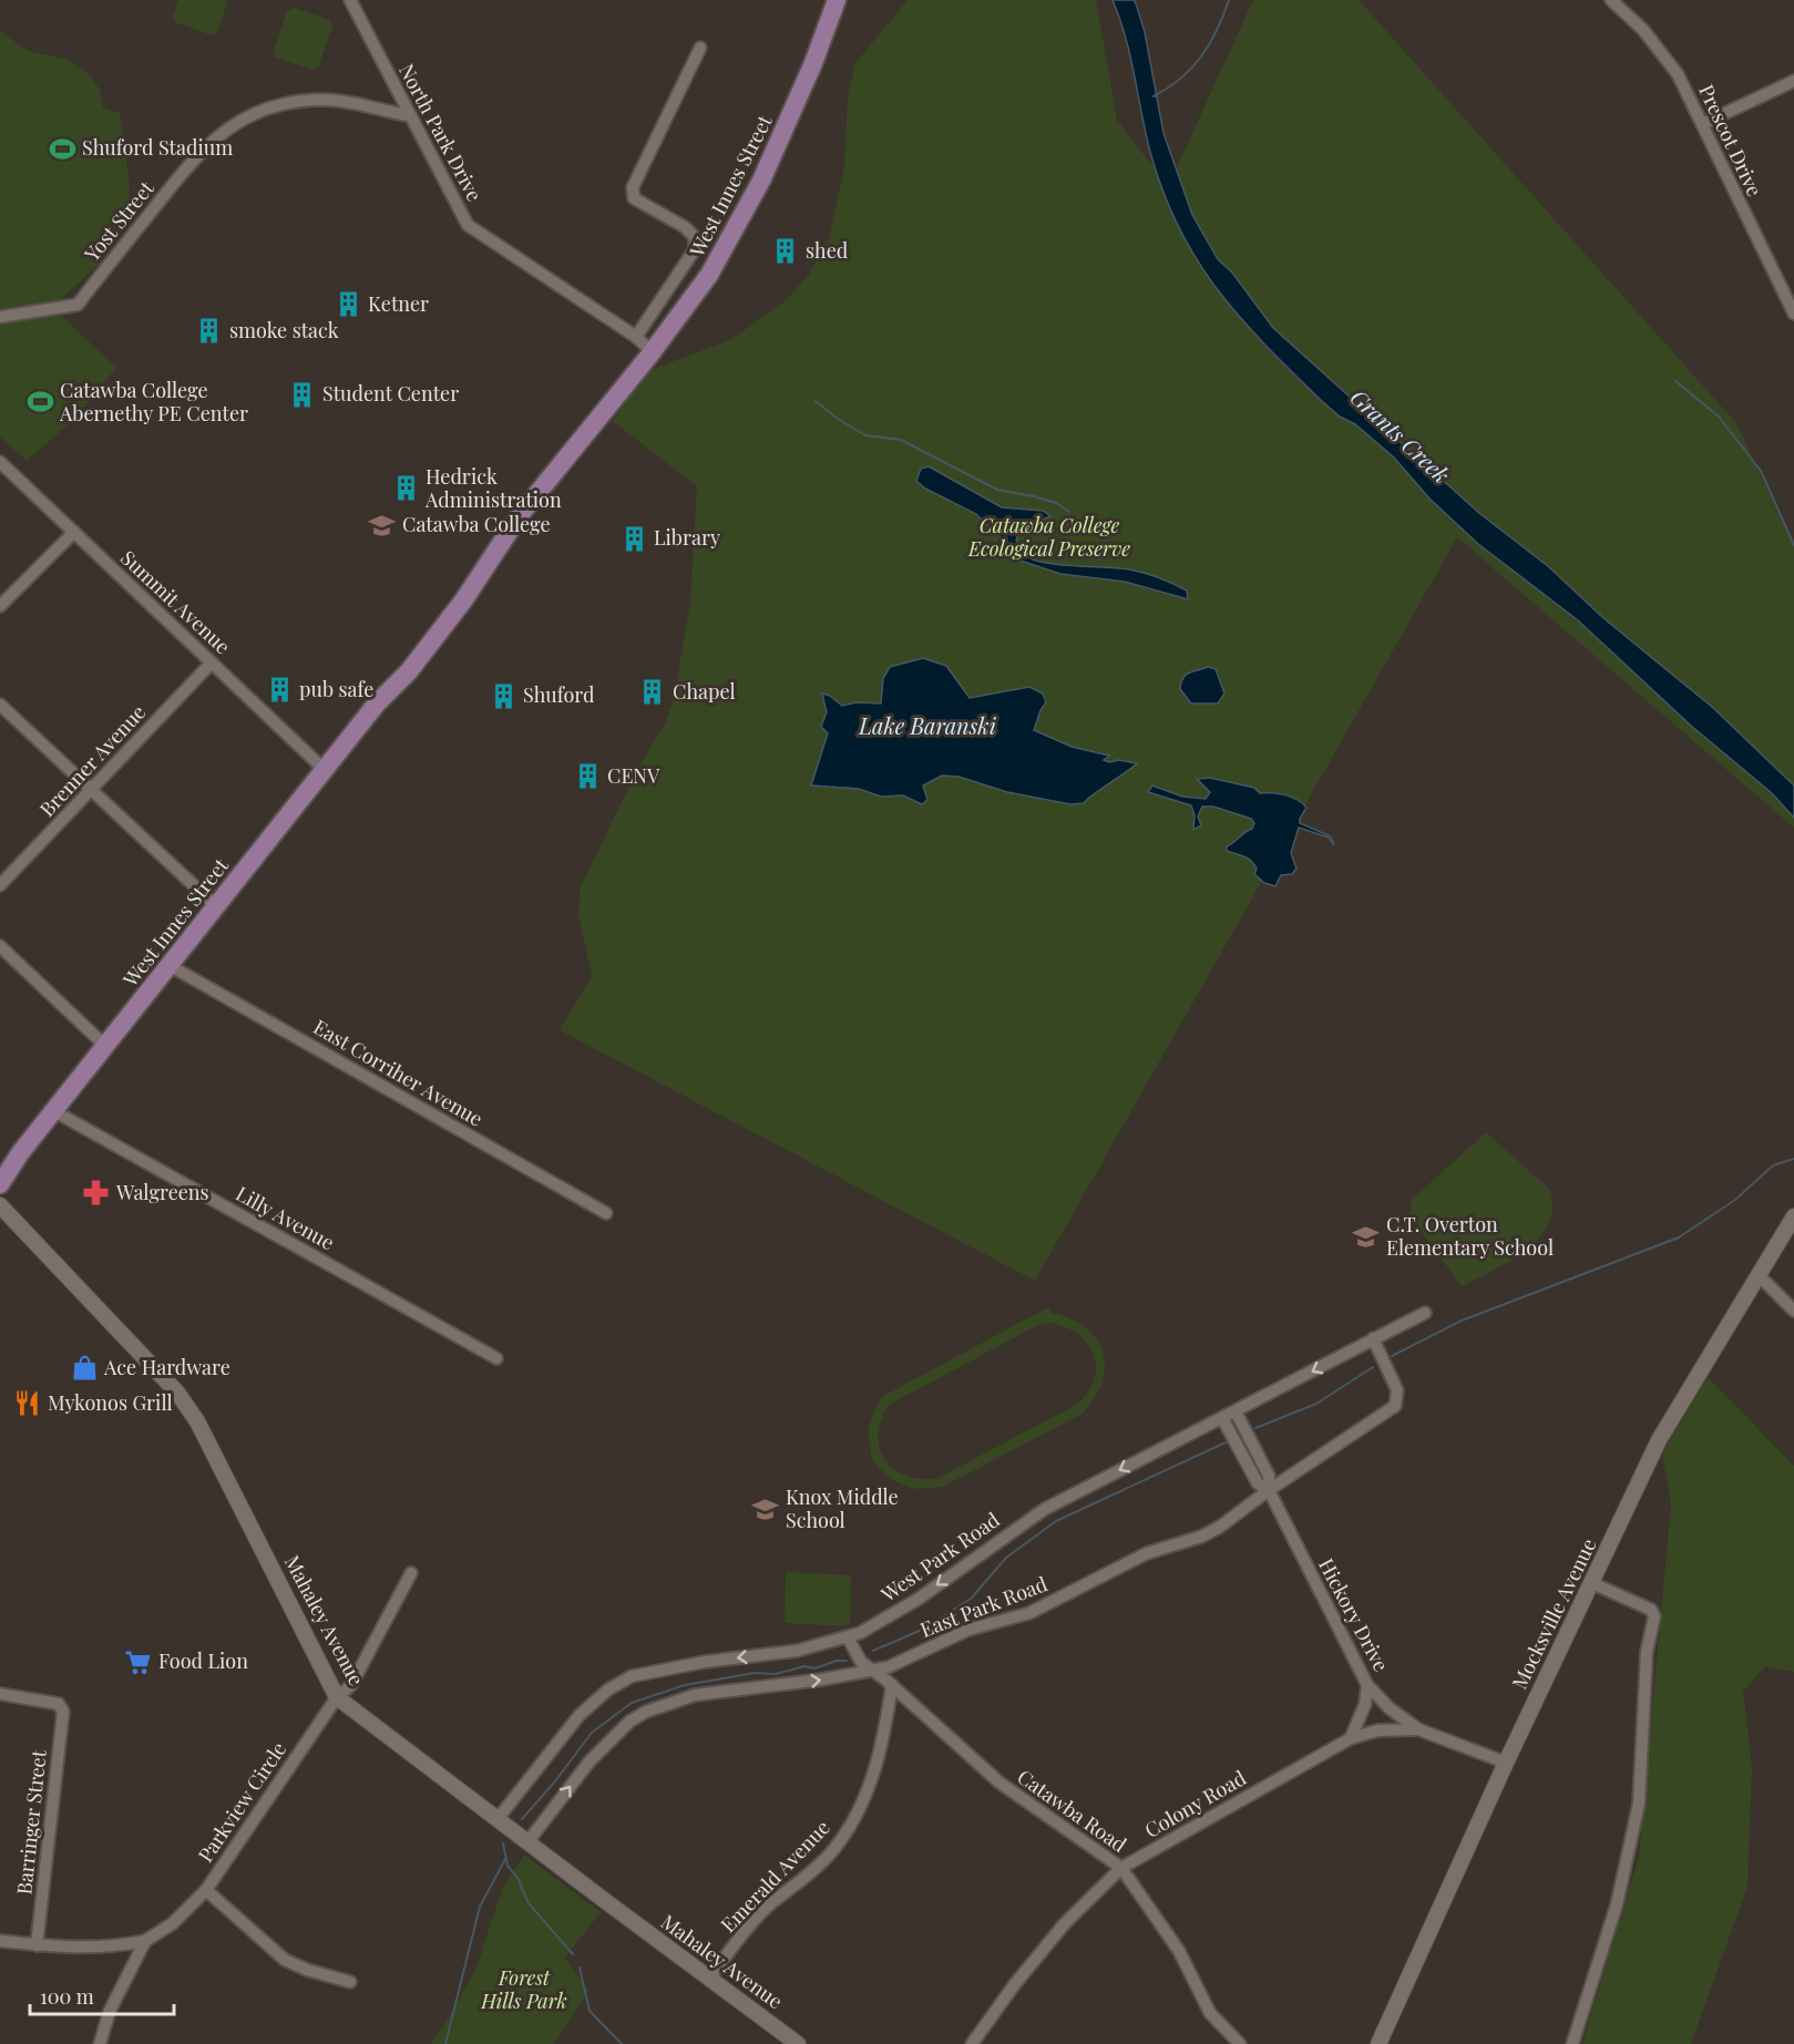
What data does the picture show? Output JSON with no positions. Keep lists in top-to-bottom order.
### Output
{
  "streets": {
    "main road": ["West Innes Street"],
    "street": [
      "North Park Drive",
      "Prescot Drive",
      "Yost Street",
      "Summit Avenue",
      "Brenner Avenue",
      "East Corriher Avenue",
      "Lilly Avenue",
      "West Park Road",
      "East Park Road",
      "Mocksville Avenue",
      "Hickory Drive",
      "Mahaley Avenue",
      "Parkview Circle",
      "Colony Road",
      "Catawba Road",
      "Barringer Street",
      "Emerald Avenue"
    ]
  },
  "crossings": [
    ["North Park Drive", "West Innes Street"],
    ["North Park Drive", "Yost Street"],
    ["West Innes Street", "Summit Avenue"],
    ["West Innes Street", "East Corriher Avenue"],
    ["West Innes Street", "Lilly Avenue"],
    ["Summit Avenue", "Brenner Avenue"],
    ["West Park Road", "East Park Road"],
    ["West Park Road", "Hickory Drive"],
    ["West Park Road", "Mahaley Avenue"],
    ["West Park Road", "Catawba Road"],
    ["East Park Road", "Hickory Drive"],
    ["East Park Road", "Mahaley Avenue"],
    ["East Park Road", "Catawba Road"],
    ["Mocksville Avenue", "Hickory Drive"],
    ["Hickory Drive", "Colony Road"],
    ["Mahaley Avenue", "Parkview Circle"],
    ["Mahaley Avenue", "Emerald Avenue"],
    ["Colony Road", "Catawba Road"],
    ["Catawba Road", "Emerald Avenue"]
  ],
  "one_way": ["West Park Road", "East Park Road"],
  "water": ["Grants Creek", "Lake Baranski"],
  "parks": ["Catawba College Ecological Preserve", "Forest Hills Park"],
  "places": {
    "sports": ["Shuford Stadium", "Catawba College Abernethy PE Center"],
    "building": [
      "shed",
      "Ketner",
      "smoke stack",
      "Student Center",
      "Hedrick Administration",
      "Library",
      "pub safe",
      "Chapel",
      "Shuford",
      "CENV"
    ],
    "school or university": ["Catawba College", "C.T. Overton Elementary School", "Knox Middle School"],
    "pharmacy": ["Walgreens"],
    "shop": ["Ace Hardware"],
    "restaurant": ["Mykonos Grill"],
    "supermarket": ["Food Lion"]
  },
  "scale_bar": "100 m"
}
